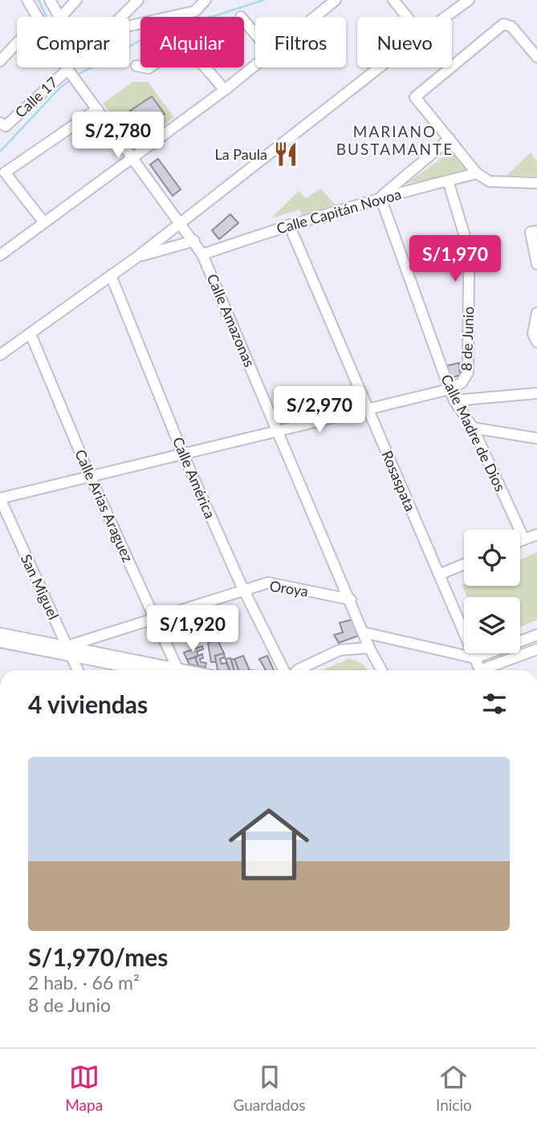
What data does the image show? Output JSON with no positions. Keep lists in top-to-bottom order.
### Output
{
  "streets": {
    "street": [
      "Calle 17",
      "Calle Capitán Novoa",
      "Calle Amazonas",
      "8 de Junio",
      "Calle Madre de Dios",
      "Calle América",
      "Rosaspata",
      "Calle Arias Araguez",
      "San Miguel",
      "Oroya"
    ]
  },
  "crossings": [
    ["Calle 17", "Calle Amazonas"],
    ["Calle Capitán Novoa", "Calle Amazonas"],
    ["Calle Capitán Novoa", "8 de Junio"],
    ["Calle Capitán Novoa", "Calle Madre de Dios"],
    ["Calle Capitán Novoa", "Rosaspata"],
    ["Calle Amazonas", "Oroya"],
    ["8 de Junio", "Calle Madre de Dios"],
    ["Calle América", "Oroya"],
    ["Calle Arias Araguez", "Oroya"],
    ["San Miguel", "Oroya"]
  ],
  "districts": ["MARIANO BUSTAMANTE"],
  "places": {
    "restaurant": ["La Paula"]
  },
  "page": {
    "chip": [
      "Comprar",
      "Alquilar",
      "Filtros",
      "Nuevo"
    ],
    "price": [
      "S/2,780",
      "S/1,970",
      "S/2,970",
      "S/1,920"
    ],
    "heading": "4 viviendas",
    "list": [
      {
        "name": "S/1,970/mes",
        "note": "2 hab. · 66 m² · 8 de Junio"
      }
    ],
    "tabs": ["Mapa", "Guardados", "Inicio"]
  }
}
